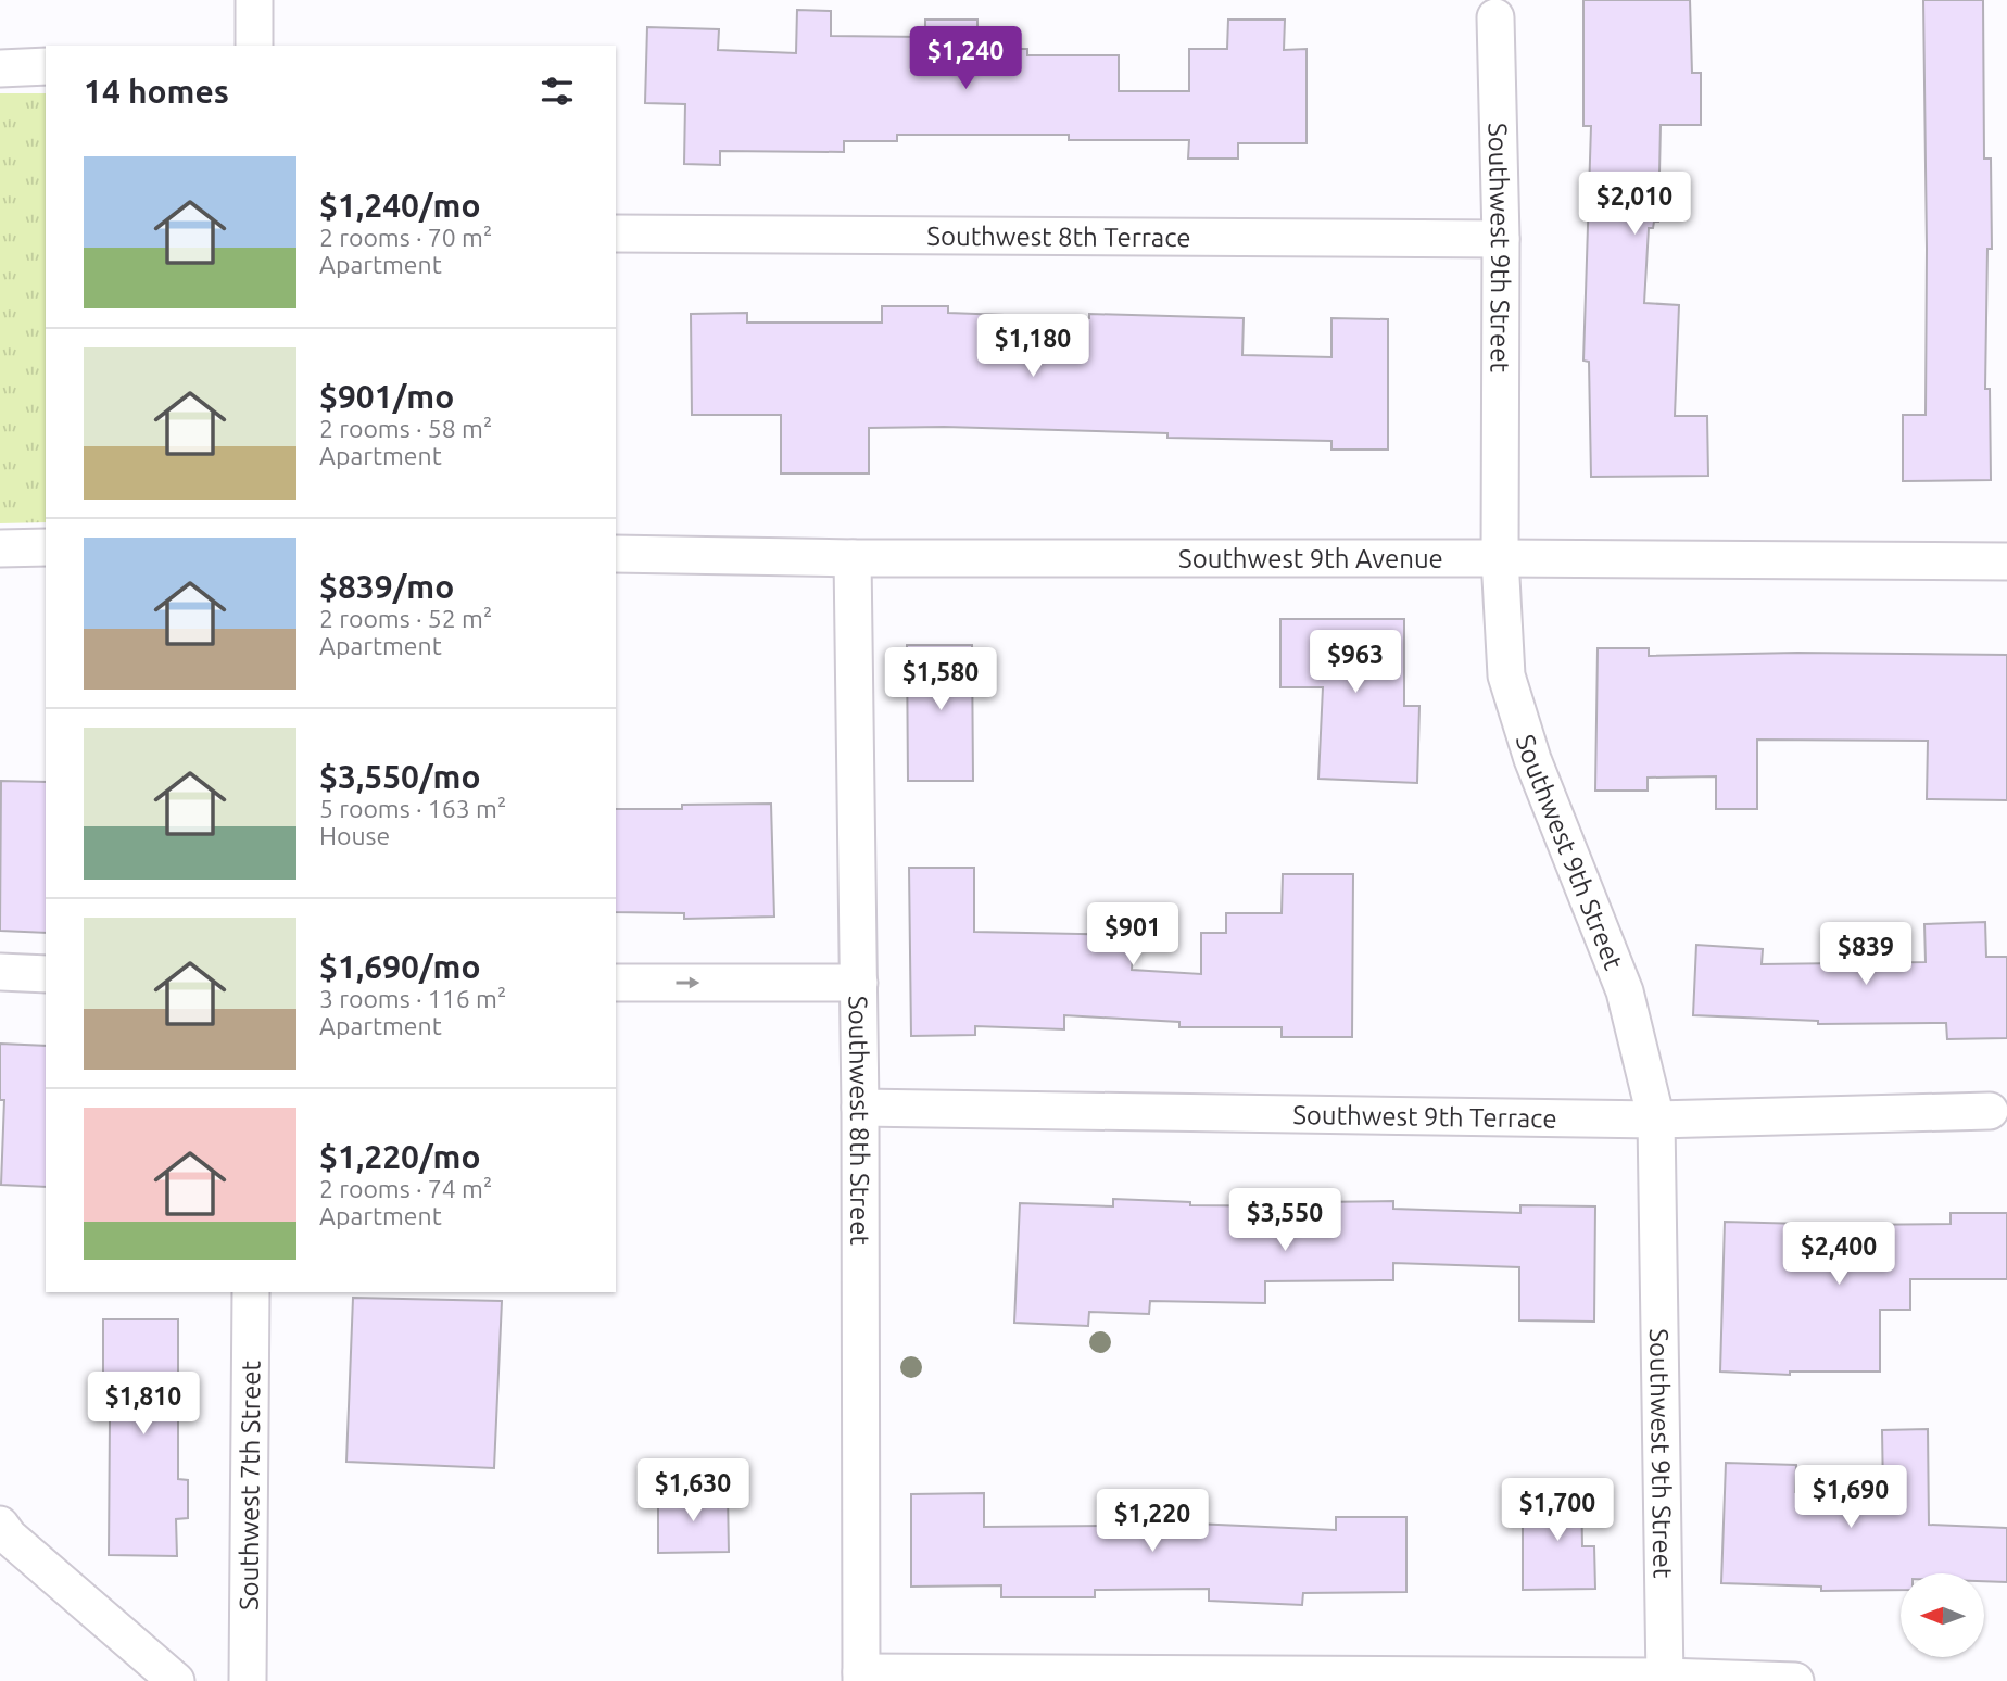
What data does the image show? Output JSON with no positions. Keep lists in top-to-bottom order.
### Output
{
  "streets": {
    "street": [
      "Southwest 8th Terrace",
      "Southwest 9th Street",
      "Southwest 9th Avenue",
      "Southwest 9th Terrace",
      "Southwest 8th Street",
      "Southwest 7th Street"
    ]
  },
  "crossings": [
    ["Southwest 8th Terrace", "Southwest 9th Street"],
    ["Southwest 9th Street", "Southwest 9th Avenue"],
    ["Southwest 9th Street", "Southwest 9th Terrace"],
    ["Southwest 9th Avenue", "Southwest 8th Street"],
    ["Southwest 9th Terrace", "Southwest 8th Street"]
  ],
  "north": "left",
  "page": {
    "price": [
      "$1,240",
      "$2,010",
      "$1,180",
      "$963",
      "$1,580",
      "$901",
      "$839",
      "$3,550",
      "$2,400",
      "$1,810",
      "$1,630",
      "$1,690",
      "$1,700",
      "$1,220"
    ],
    "heading": "14 homes",
    "list": [
      {
        "name": "$1,240/mo",
        "note": "2 rooms · 70 m² · Apartment"
      },
      {
        "name": "$901/mo",
        "note": "2 rooms · 58 m² · Apartment"
      },
      {
        "name": "$839/mo",
        "note": "2 rooms · 52 m² · Apartment"
      },
      {
        "name": "$3,550/mo",
        "note": "5 rooms · 163 m² · House"
      },
      {
        "name": "$1,690/mo",
        "note": "3 rooms · 116 m² · Apartment"
      },
      {
        "name": "$1,220/mo",
        "note": "2 rooms · 74 m² · Apartment"
      }
    ]
  }
}
